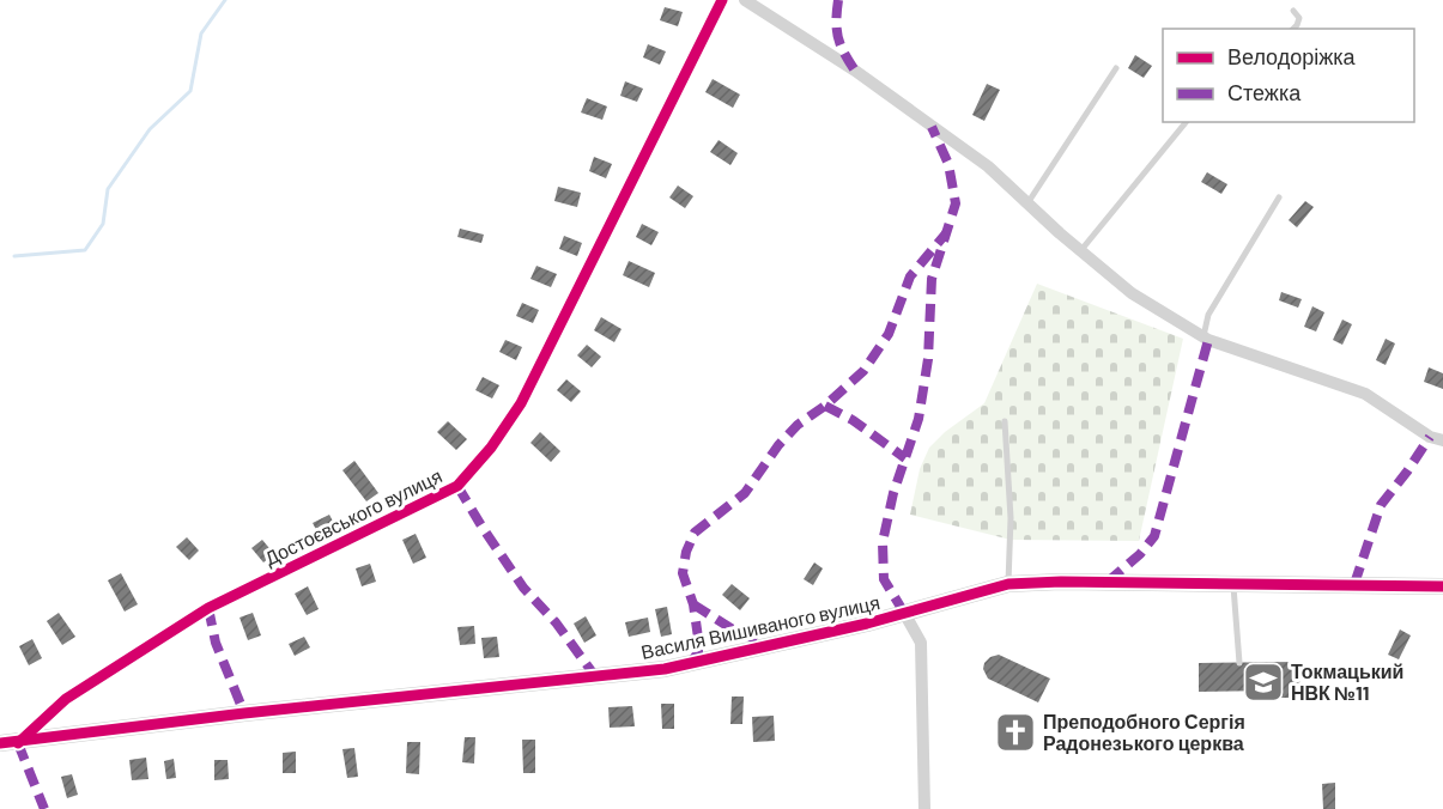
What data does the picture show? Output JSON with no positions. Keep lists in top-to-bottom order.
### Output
{
  "streets": {
    "street": ["Достоєвського вулиця", "Василя Вишиваного вулиця"]
  },
  "crossings": [
    ["Достоєвського вулиця", "Василя Вишиваного вулиця"]
  ],
  "places": {
    "school or university": ["Токмацький НВК №11"],
    "church": ["Преподобного Сергія Радонезького церква"]
  },
  "legend": ["Велодоріжка", "Стежка"]
}
